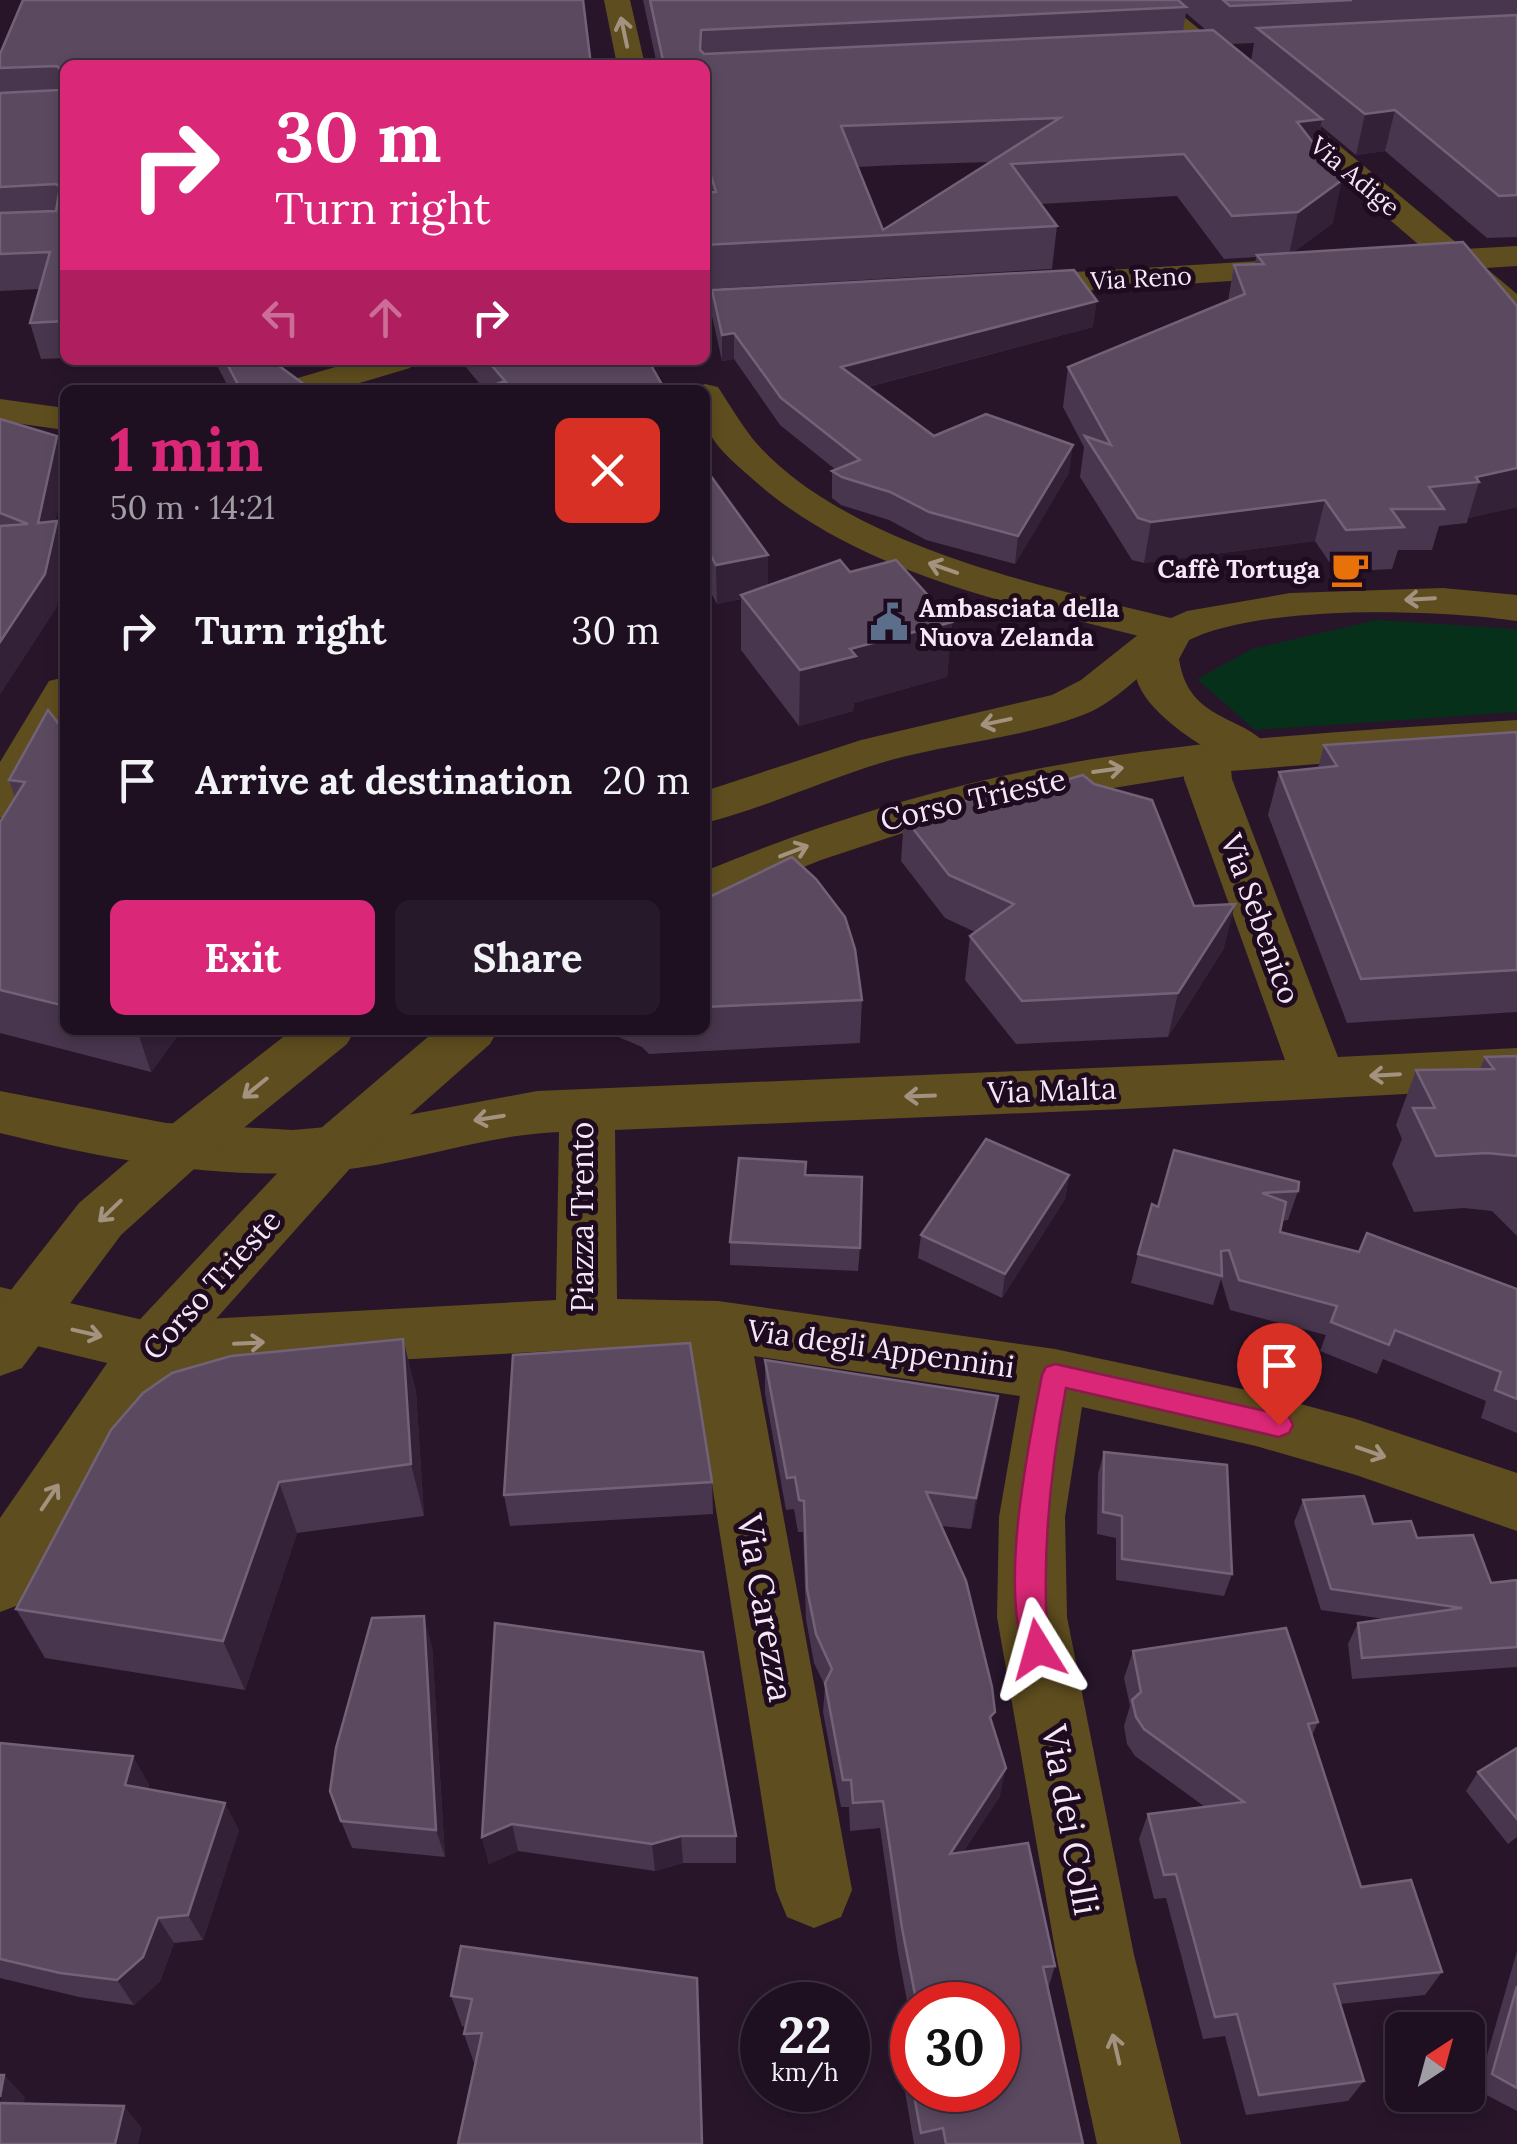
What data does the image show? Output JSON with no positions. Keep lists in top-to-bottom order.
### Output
{
  "streets": {
    "street": [
      "Via Adige",
      "Via Reno",
      "Corso Trieste",
      "Via Sebenico",
      "Via Malta",
      "Piazza Trento",
      "Via degli Appennini",
      "Via Carezza",
      "Via dei Colli"
    ]
  },
  "crossings": [
    ["Via Adige", "Via Reno"],
    ["Corso Trieste", "Via Sebenico"],
    ["Corso Trieste", "Piazza Trento"],
    ["Via Sebenico", "Via Malta"],
    ["Via Malta", "Piazza Trento"],
    ["Piazza Trento", "Via degli Appennini"],
    ["Via degli Appennini", "Via Carezza"],
    ["Via degli Appennini", "Via dei Colli"]
  ],
  "one_way": ["Via degli Appennini", "Via dei Colli"],
  "places": {
    "cafe": ["Caffè Tortuga"],
    "public building": ["Ambasciata della Nuova Zelanda"]
  },
  "north": "top right",
  "page": {
    "turn": ["30 m", "Turn right"],
    "heading": ["1 min", "50 m · 14:21"],
    "list": [
      {
        "name": "Turn right",
        "value": "30 m"
      },
      {
        "name": "Arrive at destination",
        "value": "20 m"
      }
    ],
    "buttons": ["Exit", "Share"],
    "speed": "22 km/h",
    "limit": "30"
  }
}
